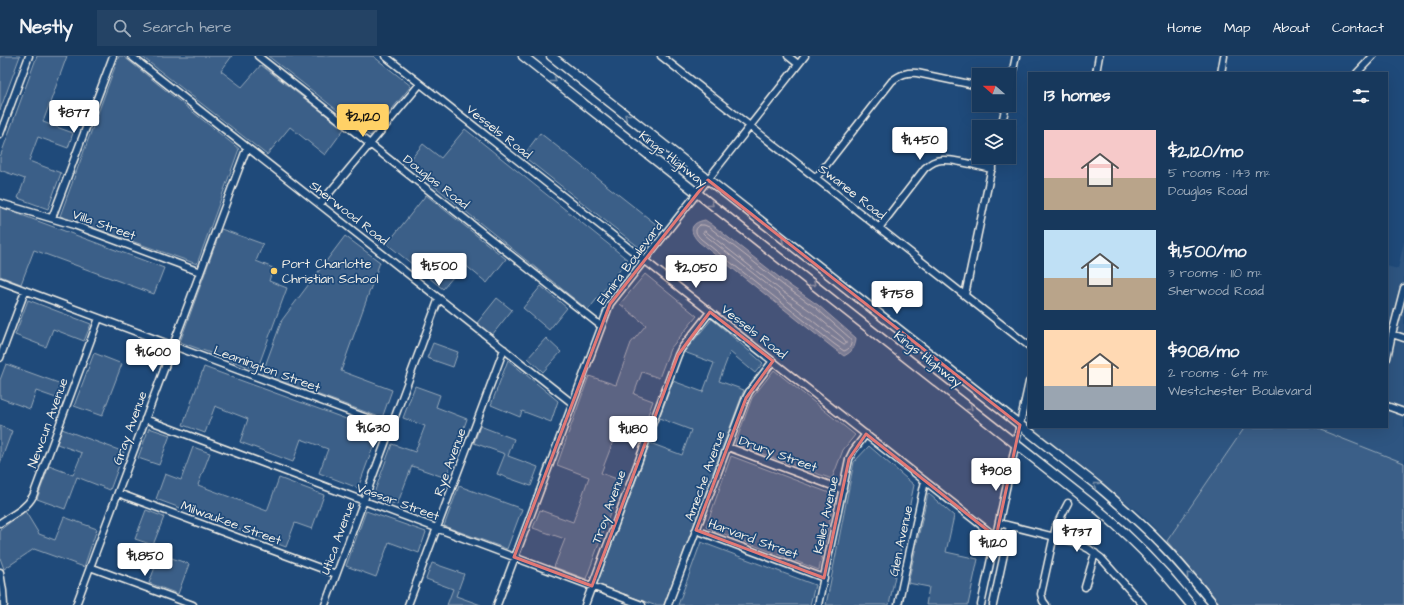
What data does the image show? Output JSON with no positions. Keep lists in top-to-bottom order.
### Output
{
  "streets": {
    "main road": ["Kings Highway"],
    "street": [
      "Vessels Road",
      "Douglas Road",
      "Swanee Road",
      "Sherwood Road",
      "Villa Street",
      "Elmira Boulevard",
      "Leamington Street",
      "Newcun Avenue",
      "Gray Avenue",
      "Drury Street",
      "Rye Avenue",
      "Ameche Avenue",
      "Vassar Street",
      "Troy Avenue",
      "Kellet Avenue",
      "Milwaukee Street",
      "Utica Avenue",
      "Harvard Street",
      "Glen Avenue"
    ]
  },
  "crossings": [
    ["Vessels Road", "Elmira Boulevard"],
    ["Vessels Road", "Ameche Avenue"],
    ["Vessels Road", "Troy Avenue"],
    ["Vessels Road", "Kellet Avenue"],
    ["Vessels Road", "Glen Avenue"],
    ["Kings Highway", "Elmira Boulevard"],
    ["Douglas Road", "Elmira Boulevard"],
    ["Swanee Road", "Elmira Boulevard"],
    ["Sherwood Road", "Elmira Boulevard"],
    ["Sherwood Road", "Gray Avenue"],
    ["Sherwood Road", "Rye Avenue"],
    ["Sherwood Road", "Utica Avenue"],
    ["Villa Street", "Gray Avenue"],
    ["Elmira Boulevard", "Vassar Street"],
    ["Leamington Street", "Newcun Avenue"],
    ["Leamington Street", "Gray Avenue"],
    ["Leamington Street", "Utica Avenue"],
    ["Gray Avenue", "Vassar Street"],
    ["Gray Avenue", "Milwaukee Street"],
    ["Drury Street", "Ameche Avenue"],
    ["Drury Street", "Kellet Avenue"],
    ["Rye Avenue", "Vassar Street"],
    ["Ameche Avenue", "Harvard Street"],
    ["Vassar Street", "Troy Avenue"],
    ["Vassar Street", "Utica Avenue"],
    ["Kellet Avenue", "Harvard Street"],
    ["Milwaukee Street", "Utica Avenue"]
  ],
  "places": ["Port Charlotte Christian School"],
  "north": "left",
  "page": {
    "header": "Nestly",
    "search": "Search here",
    "nav": [
      "Home",
      "Map",
      "About",
      "Contact"
    ],
    "heading": "13 homes",
    "price": [
      "$877",
      "$2,120",
      "$1,450",
      "$1,500",
      "$2,050",
      "$758",
      "$1,600",
      "$1,630",
      "$1,180",
      "$908",
      "$737",
      "$1,120",
      "$1,850"
    ],
    "list": [
      {
        "name": "$2,120/mo",
        "note": "5 rooms · 143 m² · Douglas Road"
      },
      {
        "name": "$1,500/mo",
        "note": "3 rooms · 110 m² · Sherwood Road"
      },
      {
        "name": "$908/mo",
        "note": "2 rooms · 64 m² · Westchester Boulevard"
      }
    ]
  }
}
